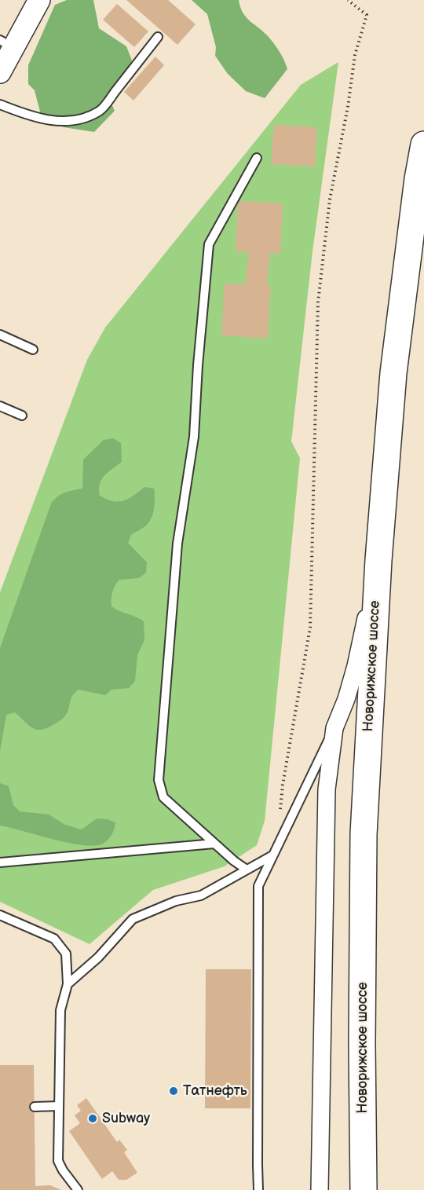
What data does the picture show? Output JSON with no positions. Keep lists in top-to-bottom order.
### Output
{
  "streets": {
    "highway": ["Новорижское шоссе"]
  },
  "places": ["Татнефть", "Subway"]
}
